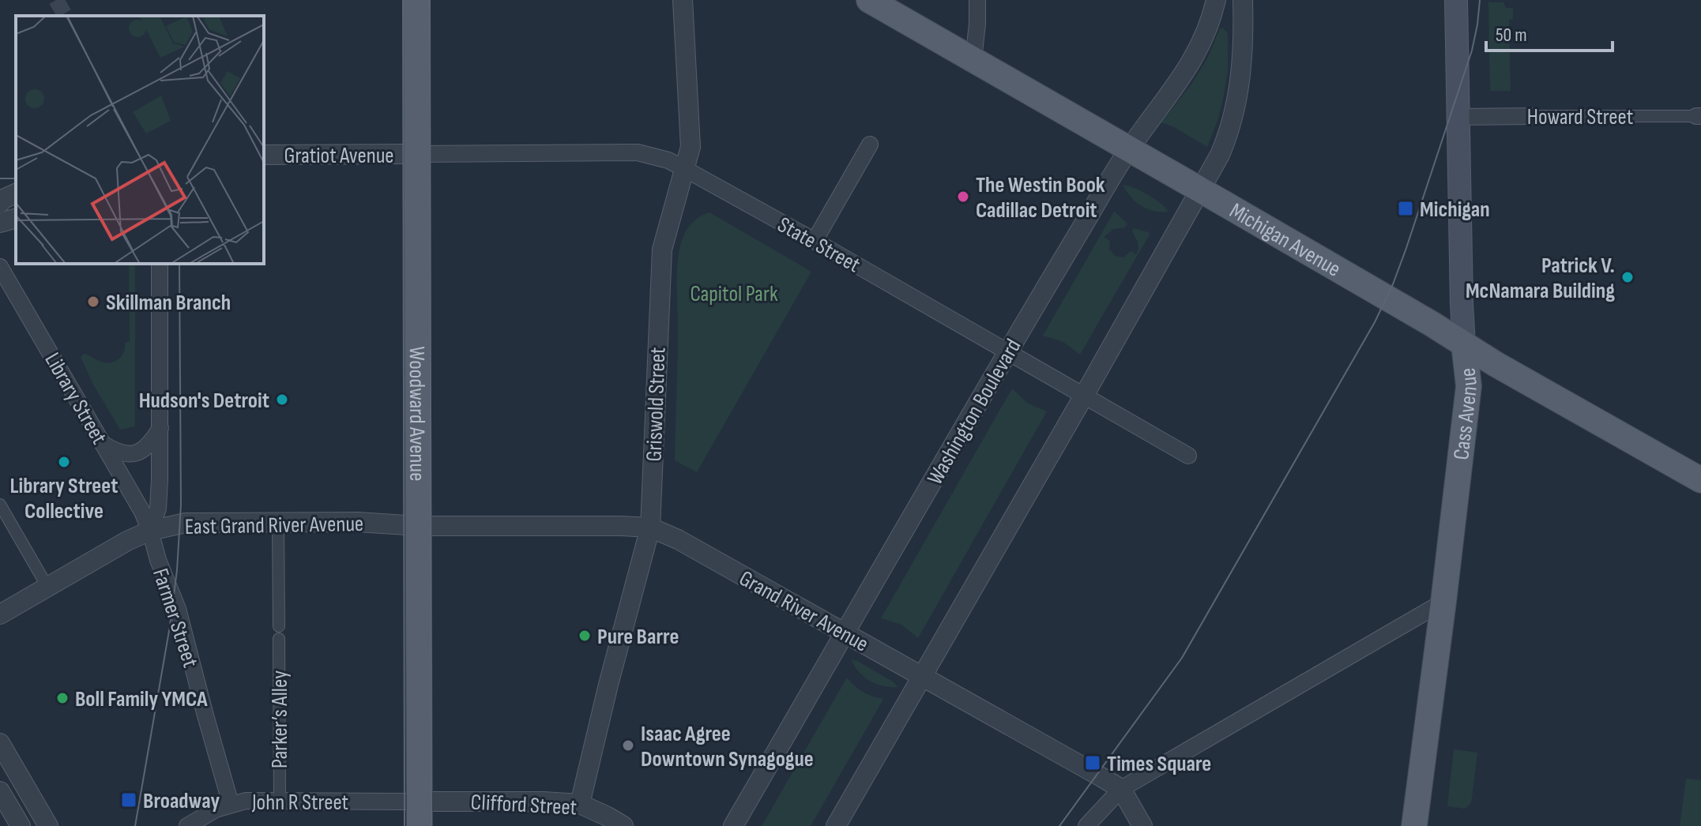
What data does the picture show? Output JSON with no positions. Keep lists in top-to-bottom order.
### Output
{
  "streets": {
    "main road": ["Michigan Avenue", "Woodward Avenue", "Cass Avenue"],
    "street": [
      "Howard Street",
      "Gratiot Avenue",
      "State Street",
      "Library Street",
      "Griswold Street",
      "Washington Boulevard",
      "East Grand River Avenue",
      "Grand River Avenue",
      "Farmer Street",
      "Parker’s Alley",
      "John R Street",
      "Clifford Street"
    ]
  },
  "crossings": [
    ["Howard Street", "Cass Avenue"],
    ["Gratiot Avenue", "State Street"],
    ["Gratiot Avenue", "Woodward Avenue"],
    ["Michigan Avenue", "Washington Boulevard"],
    ["Michigan Avenue", "Cass Avenue"],
    ["State Street", "Griswold Street"],
    ["State Street", "Washington Boulevard"],
    ["State Street", "Woodward Avenue"],
    ["Library Street", "East Grand River Avenue"],
    ["Library Street", "Farmer Street"],
    ["Griswold Street", "Grand River Avenue"],
    ["Griswold Street", "Clifford Street"],
    ["Washington Boulevard", "Grand River Avenue"],
    ["Woodward Avenue", "East Grand River Avenue"],
    ["Woodward Avenue", "Grand River Avenue"],
    ["Woodward Avenue", "John R Street"],
    ["Woodward Avenue", "Clifford Street"],
    ["East Grand River Avenue", "Grand River Avenue"],
    ["East Grand River Avenue", "Farmer Street"],
    ["Farmer Street", "John R Street"],
    ["Parker’s Alley", "John R Street"],
    ["John R Street", "Clifford Street"]
  ],
  "parks": ["Capitol Park"],
  "places": {
    "other": [
      "The Westin Book Cadillac Detroit",
      "Patrick V. McNamara Building",
      "Skillman Branch",
      "Hudson's Detroit",
      "Library Street Collective",
      "Pure Barre",
      "Boll Family YMCA",
      "Isaac Agree Downtown Synagogue"
    ],
    "transit": ["Michigan", "Times Square", "Broadway"]
  },
  "scale_bar": "50 m"
}
